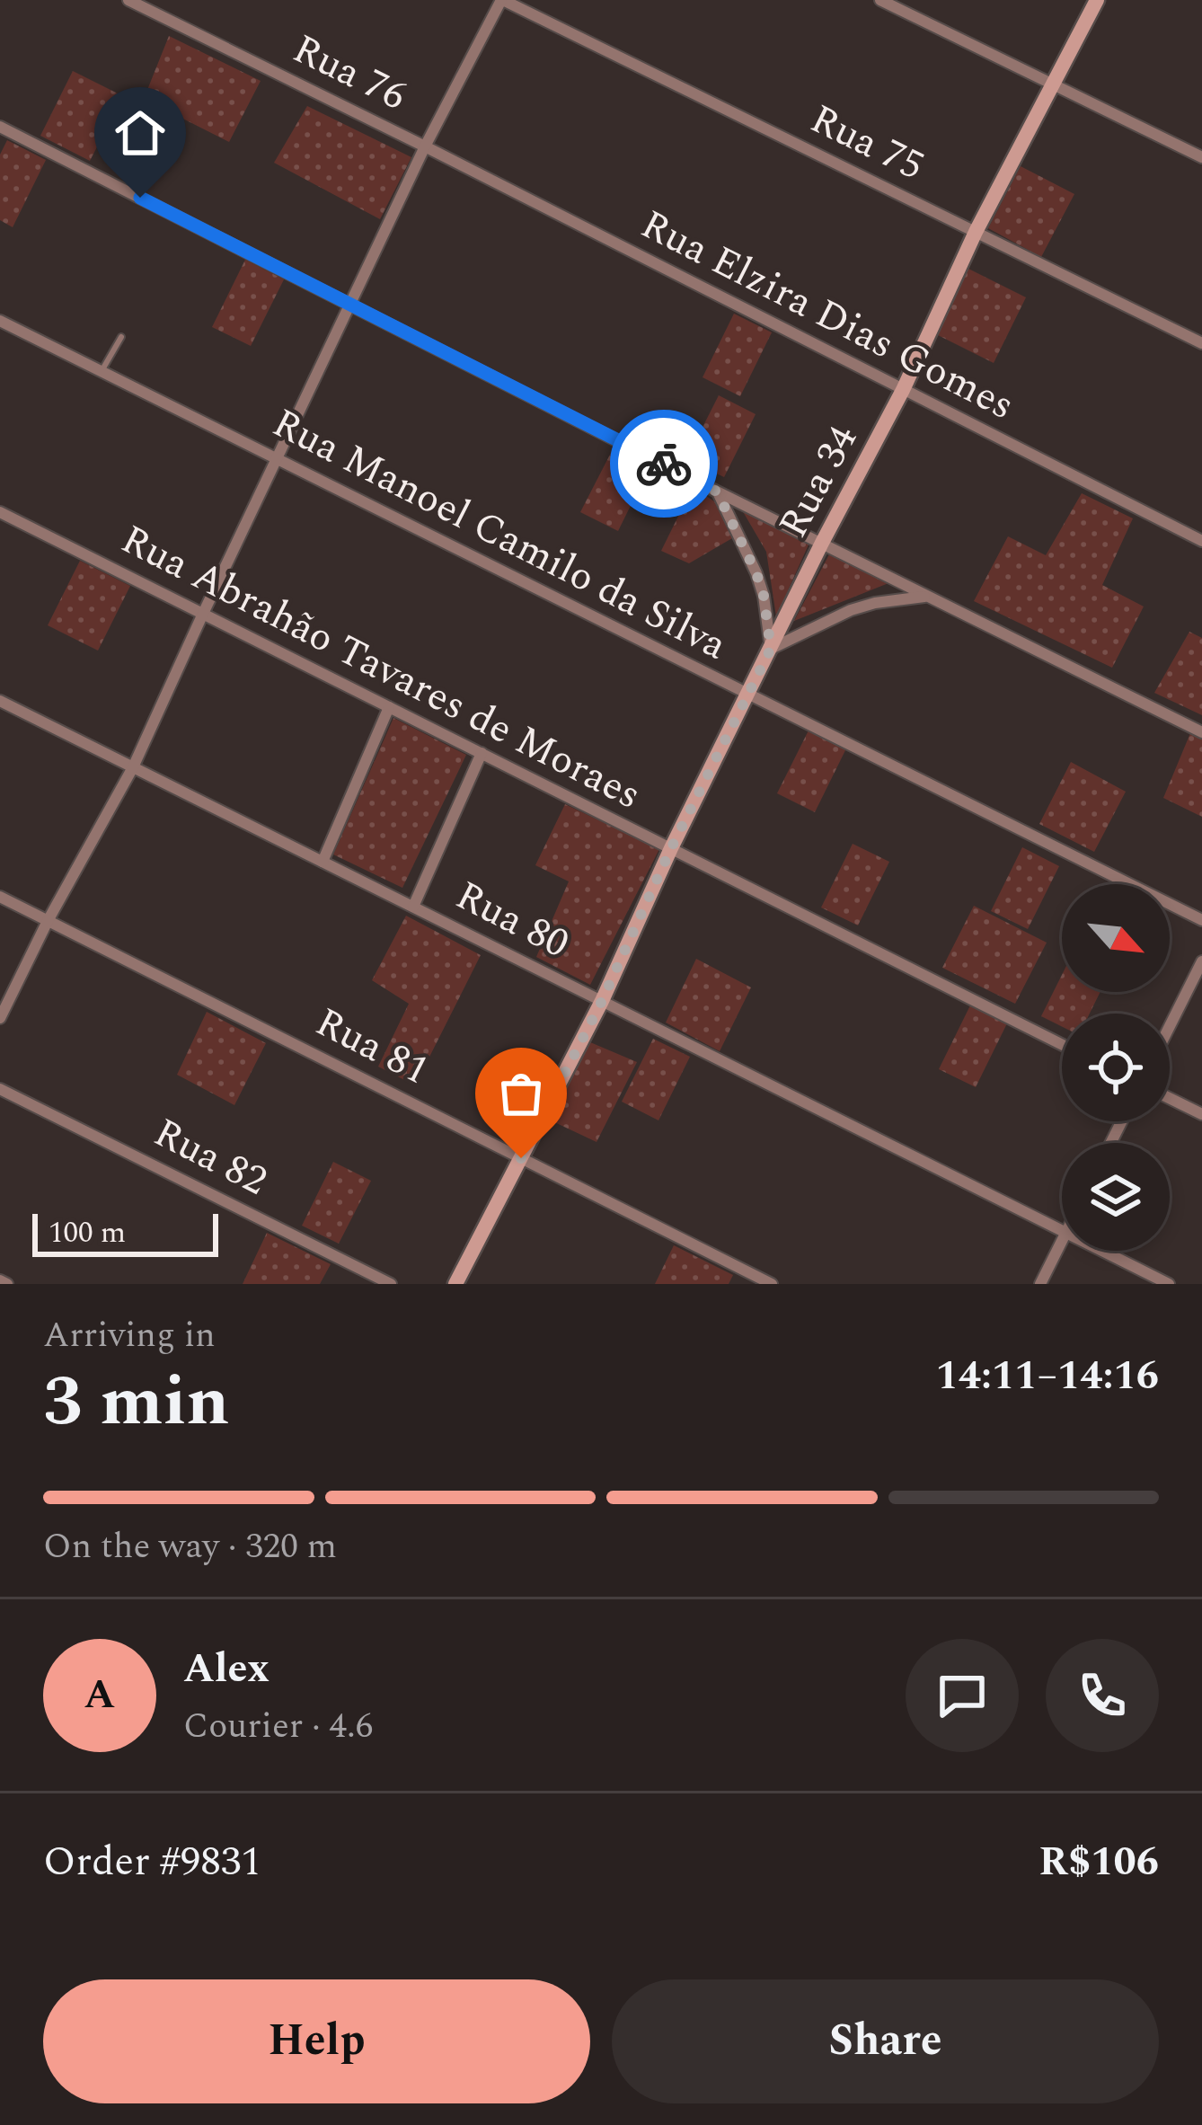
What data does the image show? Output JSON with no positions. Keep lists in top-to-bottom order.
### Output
{
  "streets": {
    "street": [
      "Rua 76",
      "Rua 75",
      "Rua Elzira Dias Gomes",
      "Rua 34",
      "Rua Manoel Camilo da Silva",
      "Rua Abrahão Tavares de Moraes",
      "Rua 80",
      "Rua 81",
      "Rua 82"
    ]
  },
  "crossings": [
    ["Rua 76", "Rua Elzira Dias Gomes"],
    ["Rua 75", "Rua 34"],
    ["Rua Elzira Dias Gomes", "Rua 34"],
    ["Rua 34", "Rua Manoel Camilo da Silva"],
    ["Rua 34", "Rua Abrahão Tavares de Moraes"],
    ["Rua 34", "Rua 80"],
    ["Rua 34", "Rua 81"]
  ],
  "scale_bar": "100 m",
  "north": "bottom right",
  "page": {
    "scale": "100 m",
    "heading": ["3 min", "Arriving in", "14:11–14:16"],
    "panel": [
      "Alex",
      "Courier · 4.6",
      "Order #9831",
      "R$106"
    ],
    "bar": "On the way · 320 m",
    "round": "A",
    "buttons": ["Help", "Share"]
  }
}
